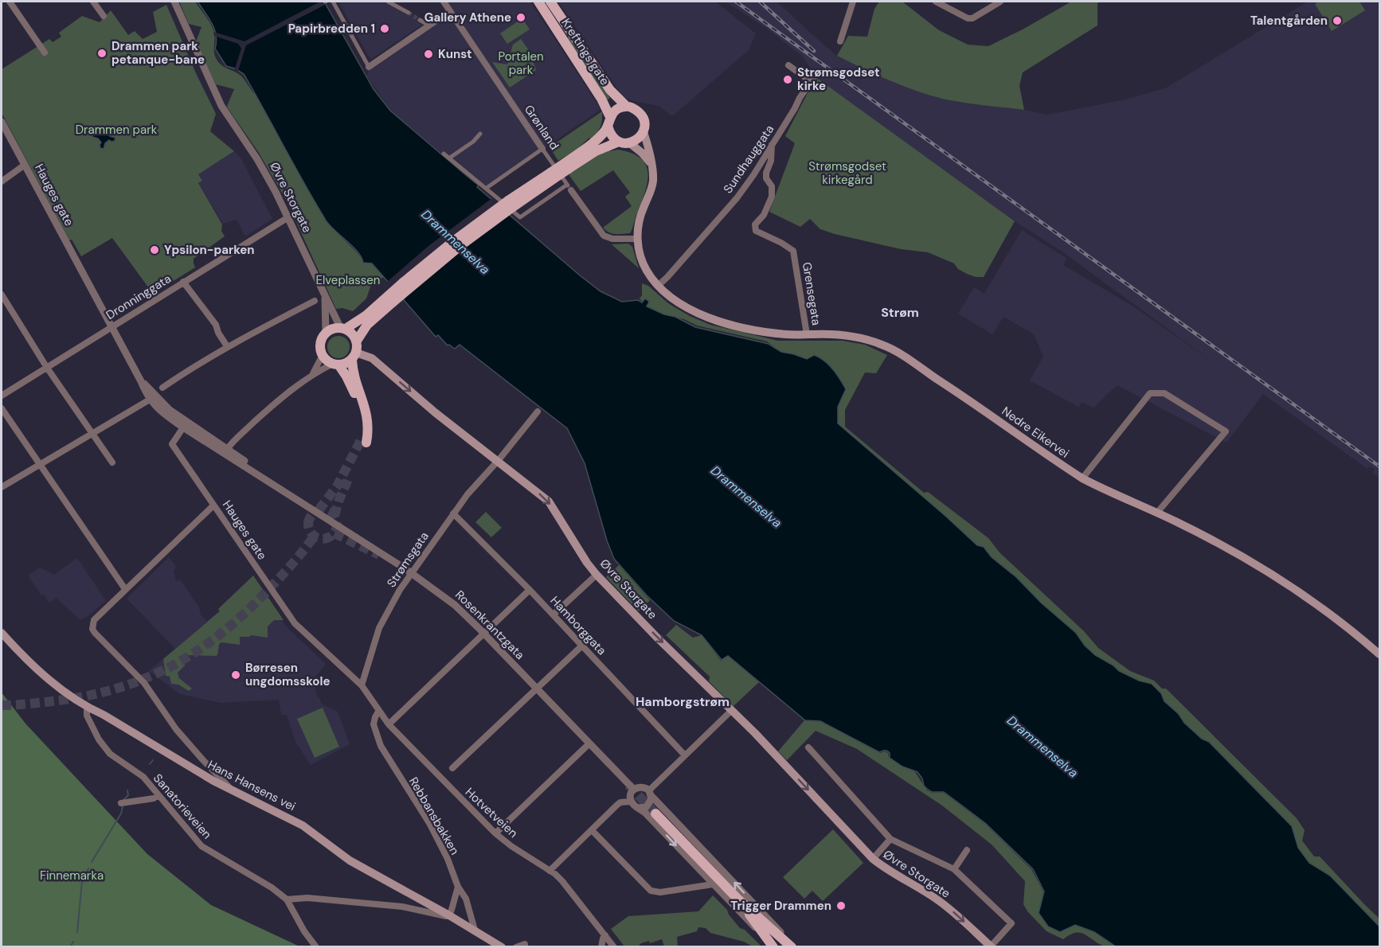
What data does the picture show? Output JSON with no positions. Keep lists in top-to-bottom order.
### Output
{
  "streets": {
    "main road": [
      "Kreftings gate",
      "Øvre Storgate",
      "Nedre Eikervei",
      "Hans Hansens vei"
    ],
    "street": [
      "Grønland",
      "Sundhauggata",
      "Hauges gate",
      "Grensegata",
      "Dronninggata",
      "Strømsgata",
      "Rosenkrantzgata",
      "Hamborggata",
      "Sanatorieveien",
      "Hotvetveien",
      "Rebbansbakken"
    ]
  },
  "crossings": [
    ["Sundhauggata", "Grensegata"],
    ["Sundhauggata", "Nedre Eikervei"],
    ["Hauges gate", "Dronninggata"],
    ["Hauges gate", "Strømsgata"],
    ["Hauges gate", "Rosenkrantzgata"],
    ["Hauges gate", "Hotvetveien"],
    ["Øvre Storgate", "Dronninggata"],
    ["Øvre Storgate", "Strømsgata"],
    ["Grensegata", "Nedre Eikervei"],
    ["Strømsgata", "Rosenkrantzgata"],
    ["Strømsgata", "Hamborggata"],
    ["Strømsgata", "Hotvetveien"],
    ["Hans Hansens vei", "Sanatorieveien"],
    ["Hans Hansens vei", "Rebbansbakken"],
    ["Hotvetveien", "Rebbansbakken"]
  ],
  "one_way": ["Øvre Storgate"],
  "districts": ["Strøm", "Hamborgstrøm"],
  "water": ["Drammenselva"],
  "parks": [
    "Portalen park",
    "Drammen park",
    "Strømsgodset kirkegård",
    "Elveplassen",
    "Finnemarka"
  ],
  "places": [
    "Gallery Athene",
    "Talentgården",
    "Papirbredden 1",
    "Drammen park petanque-bane",
    "Kunst",
    "Strømsgodset kirke",
    "Ypsilon-parken",
    "Børresen ungdomsskole",
    "Trigger Drammen"
  ]
}
